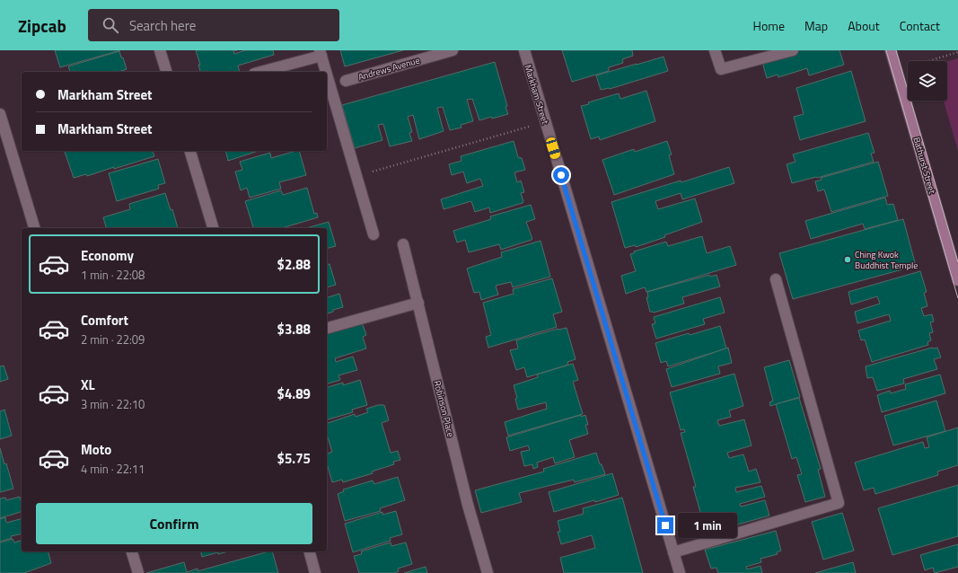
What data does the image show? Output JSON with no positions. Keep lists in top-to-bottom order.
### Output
{
  "streets": {
    "main road": ["Bathurst Street"],
    "street": ["Andrews Avenue", "Markham Street", "Robinson Place"]
  },
  "places": ["Ching Kwok Buddhist Temple"],
  "page": {
    "header": "Zipcab",
    "search": "Search here",
    "nav": [
      "Home",
      "Map",
      "About",
      "Contact"
    ],
    "banner": ["Markham Street", "Markham Street"],
    "list": [
      {
        "name": "Economy",
        "note": "1 min · 22:08",
        "value": "$2.88"
      },
      {
        "name": "Comfort",
        "note": "2 min · 22:09",
        "value": "$3.88"
      },
      {
        "name": "XL",
        "note": "3 min · 22:10",
        "value": "$4.89"
      },
      {
        "name": "Moto",
        "note": "4 min · 22:11",
        "value": "$5.75"
      }
    ],
    "buttons": "Confirm",
    "bubble": "1 min"
  }
}
